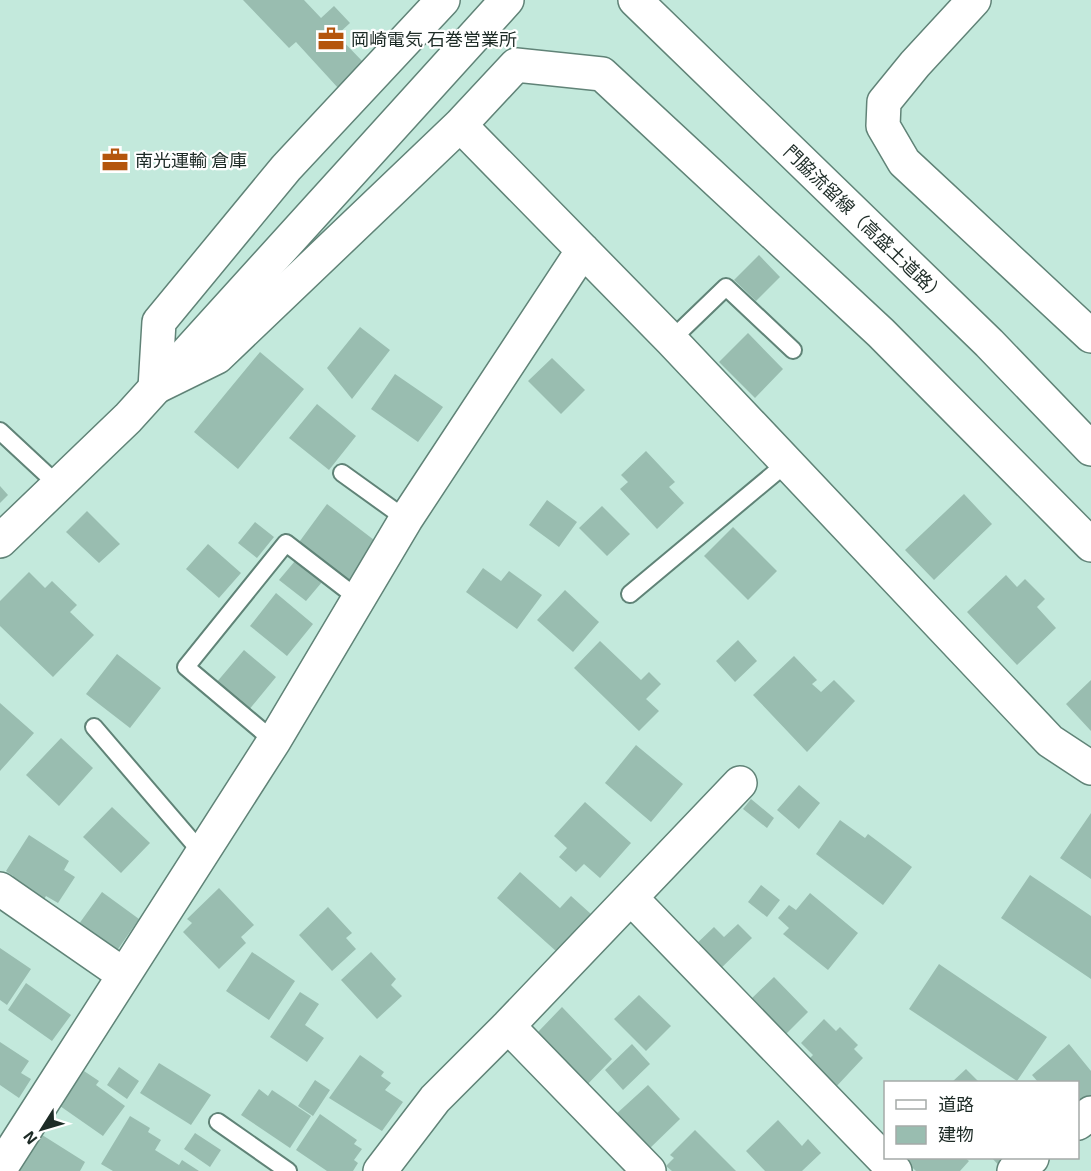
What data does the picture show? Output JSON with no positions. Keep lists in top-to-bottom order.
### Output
{
  "streets": {
    "street": ["門脇流留線（高盛土道路）"]
  },
  "places": {
    "office": ["岡崎電気 石巻営業所", "南光運輸 倉庫"]
  },
  "legend": ["道路", "建物"],
  "north": "bottom left"
}
